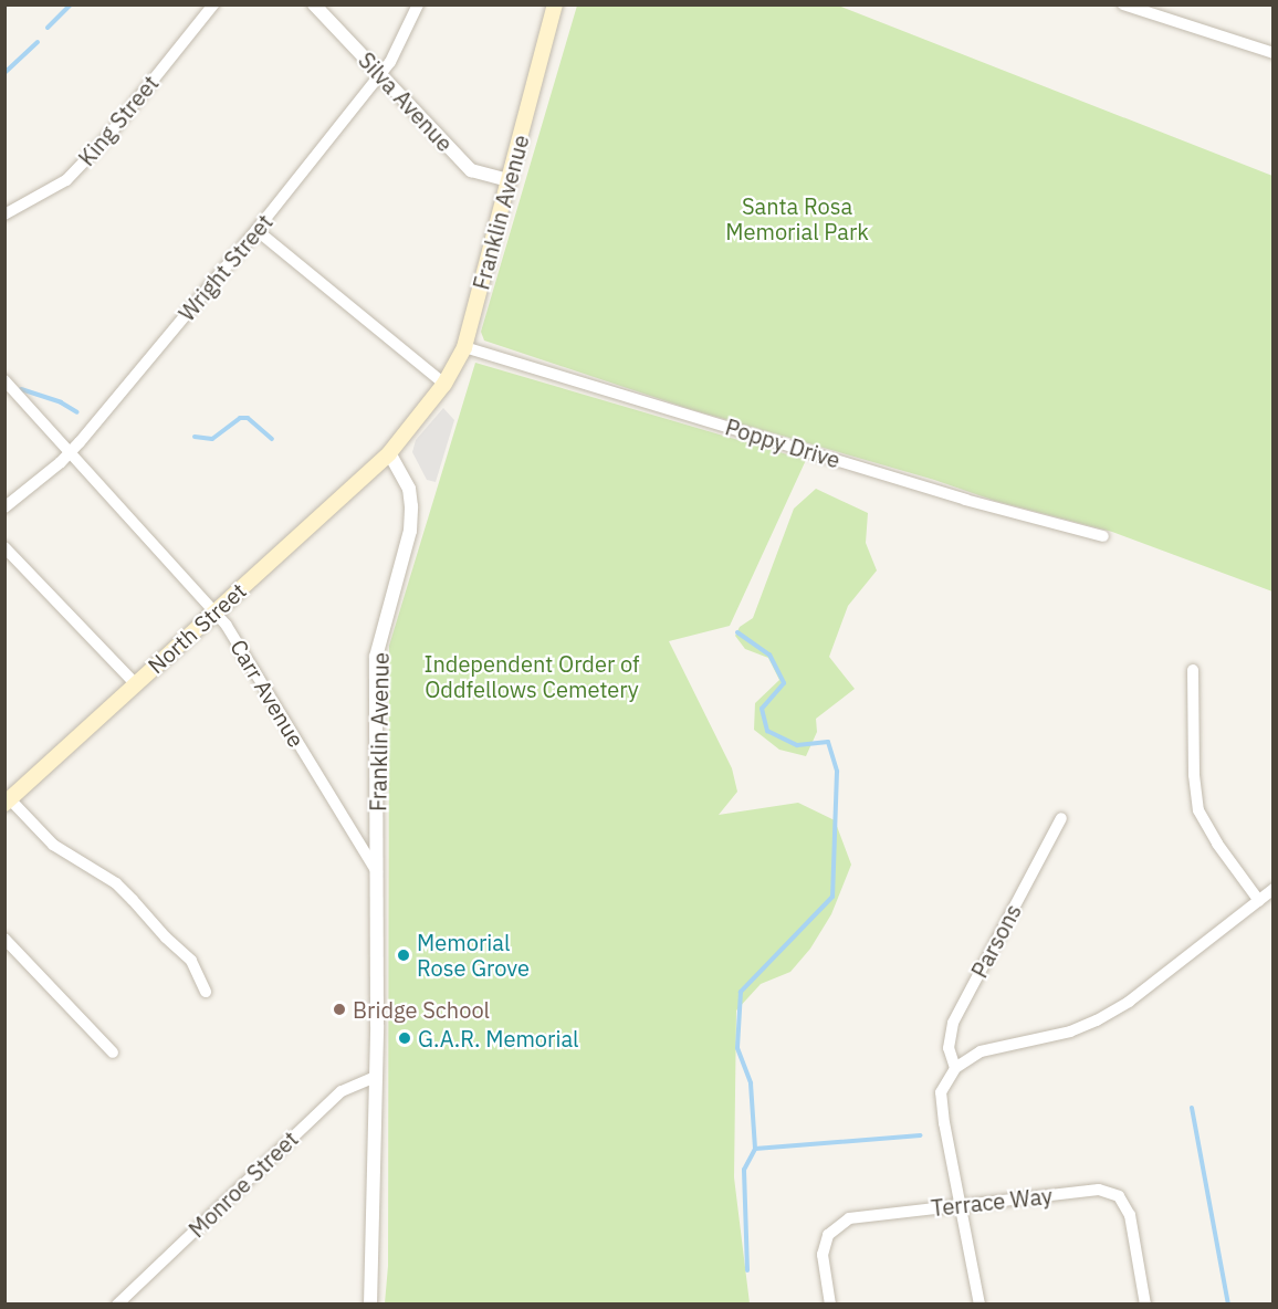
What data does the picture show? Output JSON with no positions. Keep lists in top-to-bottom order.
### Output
{
  "streets": {
    "main road": ["Franklin Avenue", "North Street"],
    "street": [
      "Silva Avenue",
      "King Street",
      "Wright Street",
      "Poppy Drive",
      "Carr Avenue",
      "Parsons",
      "Monroe Street",
      "Terrace Way"
    ]
  },
  "crossings": [
    ["Silva Avenue", "Franklin Avenue"],
    ["Silva Avenue", "Wright Street"],
    ["Franklin Avenue", "Poppy Drive"],
    ["Franklin Avenue", "North Street"],
    ["Franklin Avenue", "Carr Avenue"],
    ["Franklin Avenue", "Monroe Street"],
    ["Wright Street", "Carr Avenue"],
    ["North Street", "Carr Avenue"]
  ],
  "parks": ["Santa Rosa Memorial Park", "Independent Order of Oddfellows Cemetery"],
  "places": ["Memorial Rose Grove", "Bridge School", "G.A.R. Memorial"]
}
